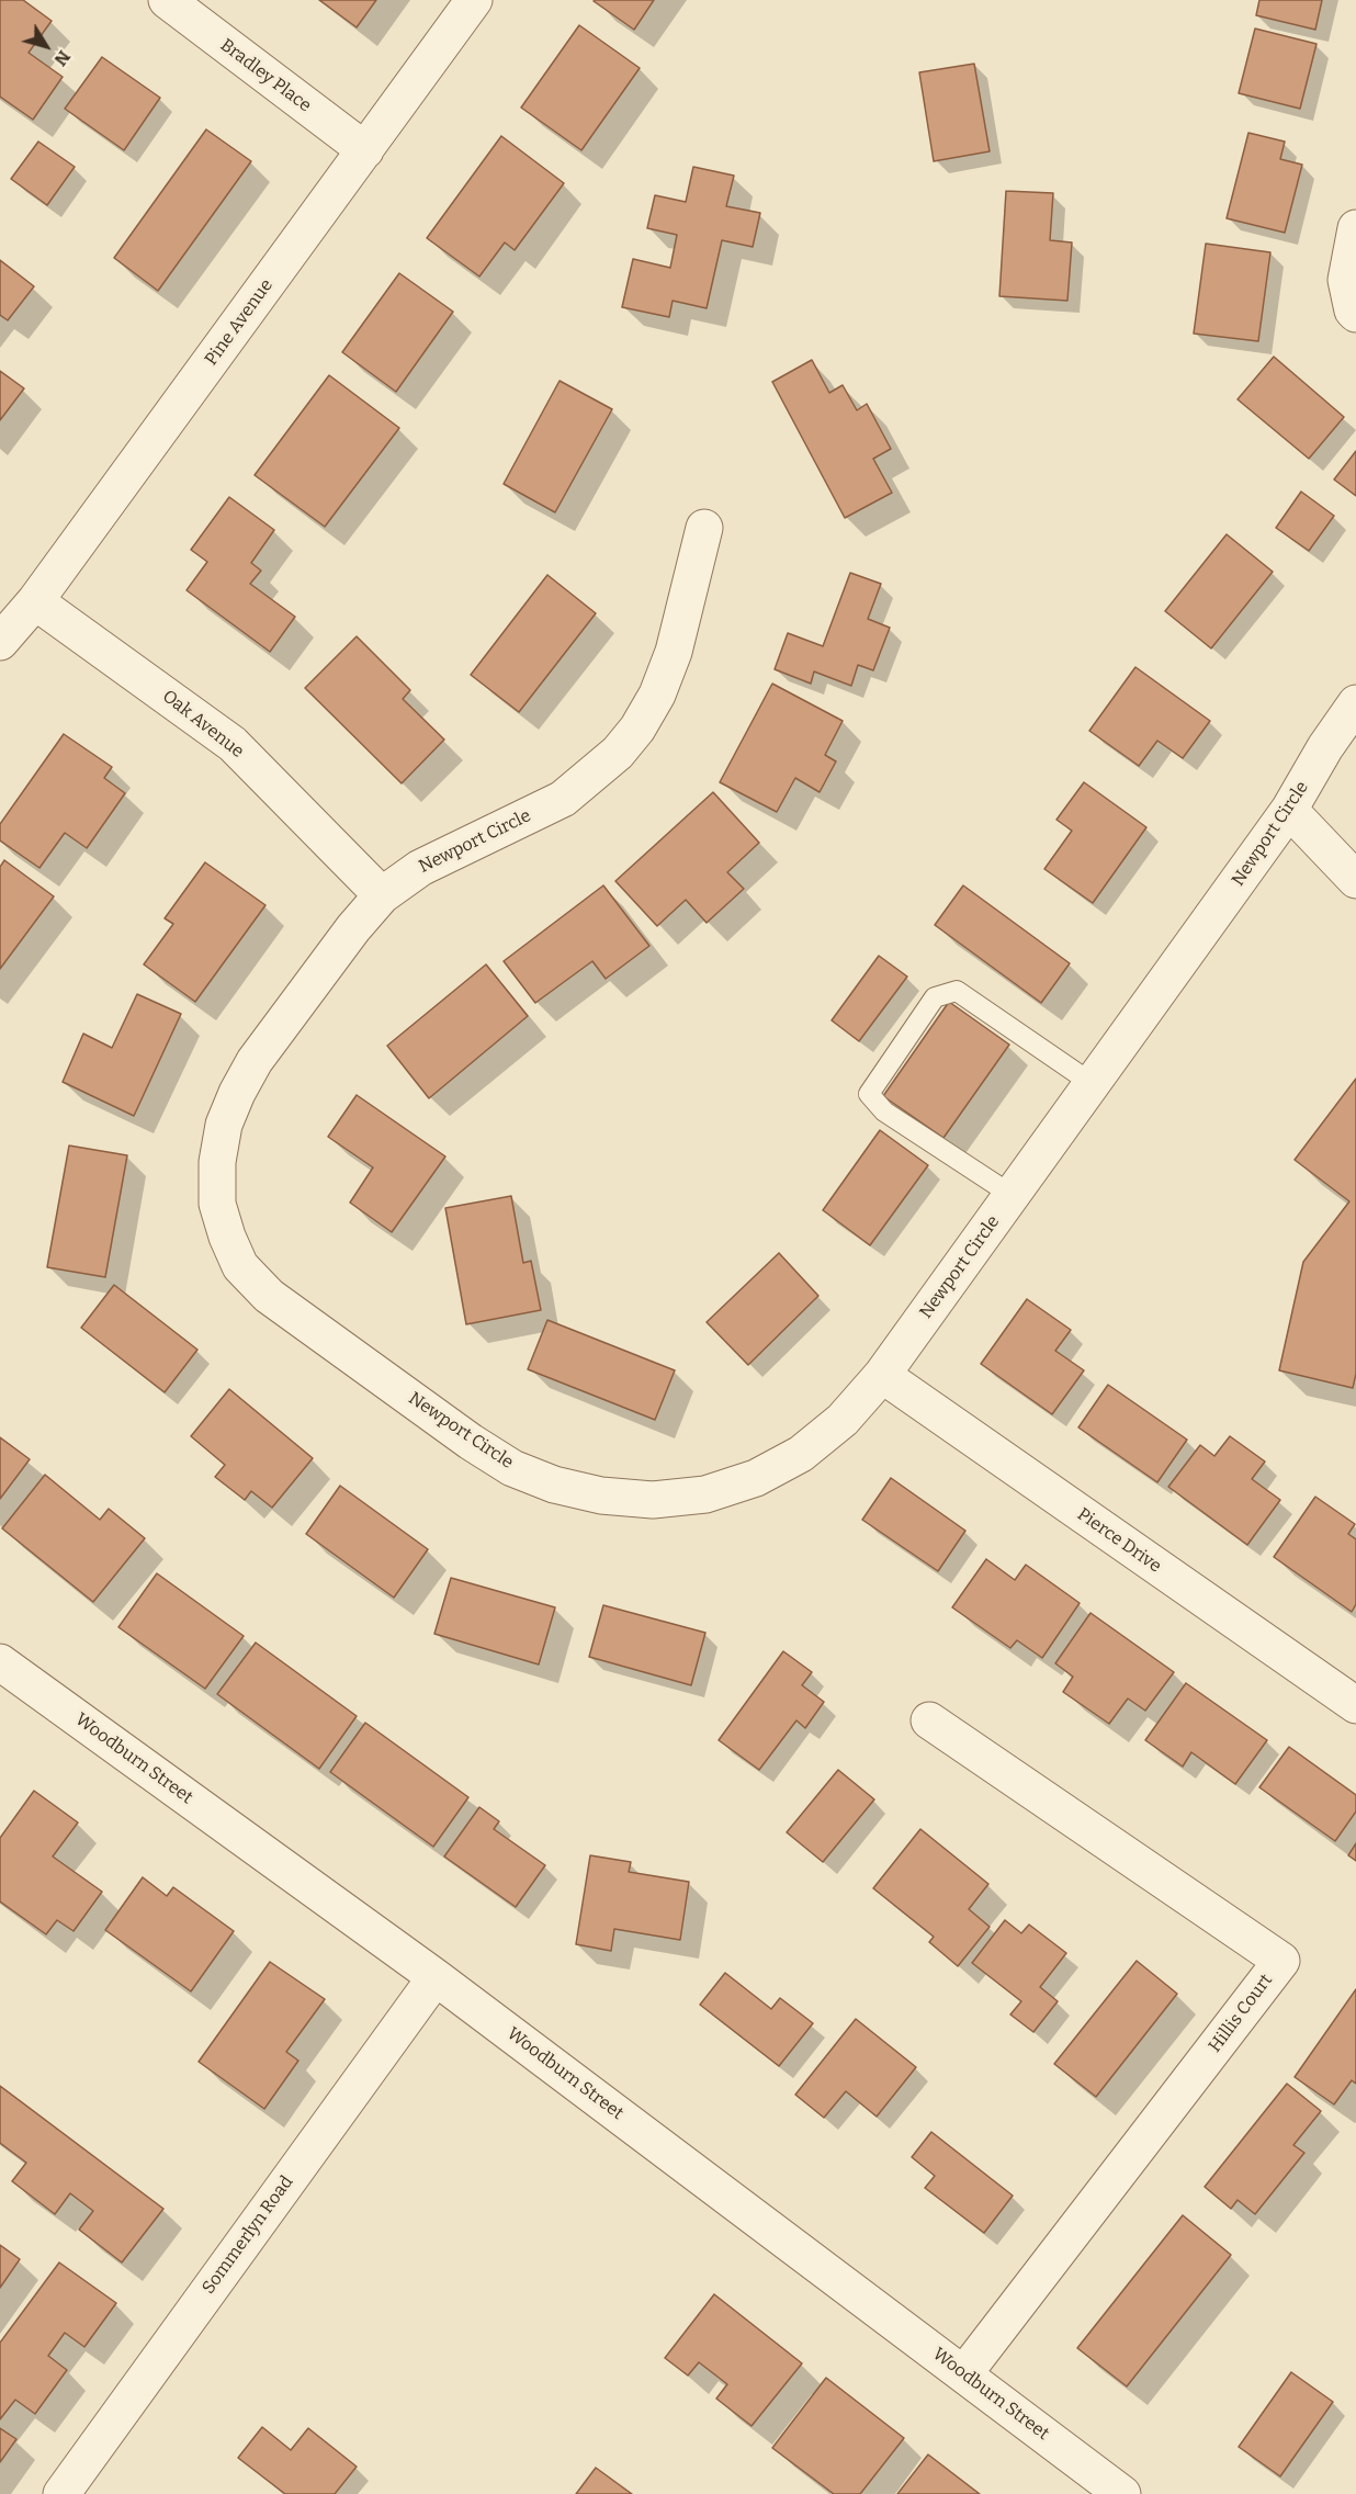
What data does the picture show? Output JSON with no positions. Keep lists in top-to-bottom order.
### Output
{
  "streets": {
    "street": [
      "Bradley Place",
      "Pine Avenue",
      "Oak Avenue",
      "Newport Circle",
      "Pierce Drive",
      "Woodburn Street",
      "Hillis Court",
      "Sommerlyn Road"
    ]
  },
  "crossings": [
    ["Bradley Place", "Pine Avenue"],
    ["Pine Avenue", "Oak Avenue"],
    ["Oak Avenue", "Newport Circle"],
    ["Newport Circle", "Pierce Drive"],
    ["Woodburn Street", "Hillis Court"],
    ["Woodburn Street", "Sommerlyn Road"]
  ],
  "north": "bottom right"
}
